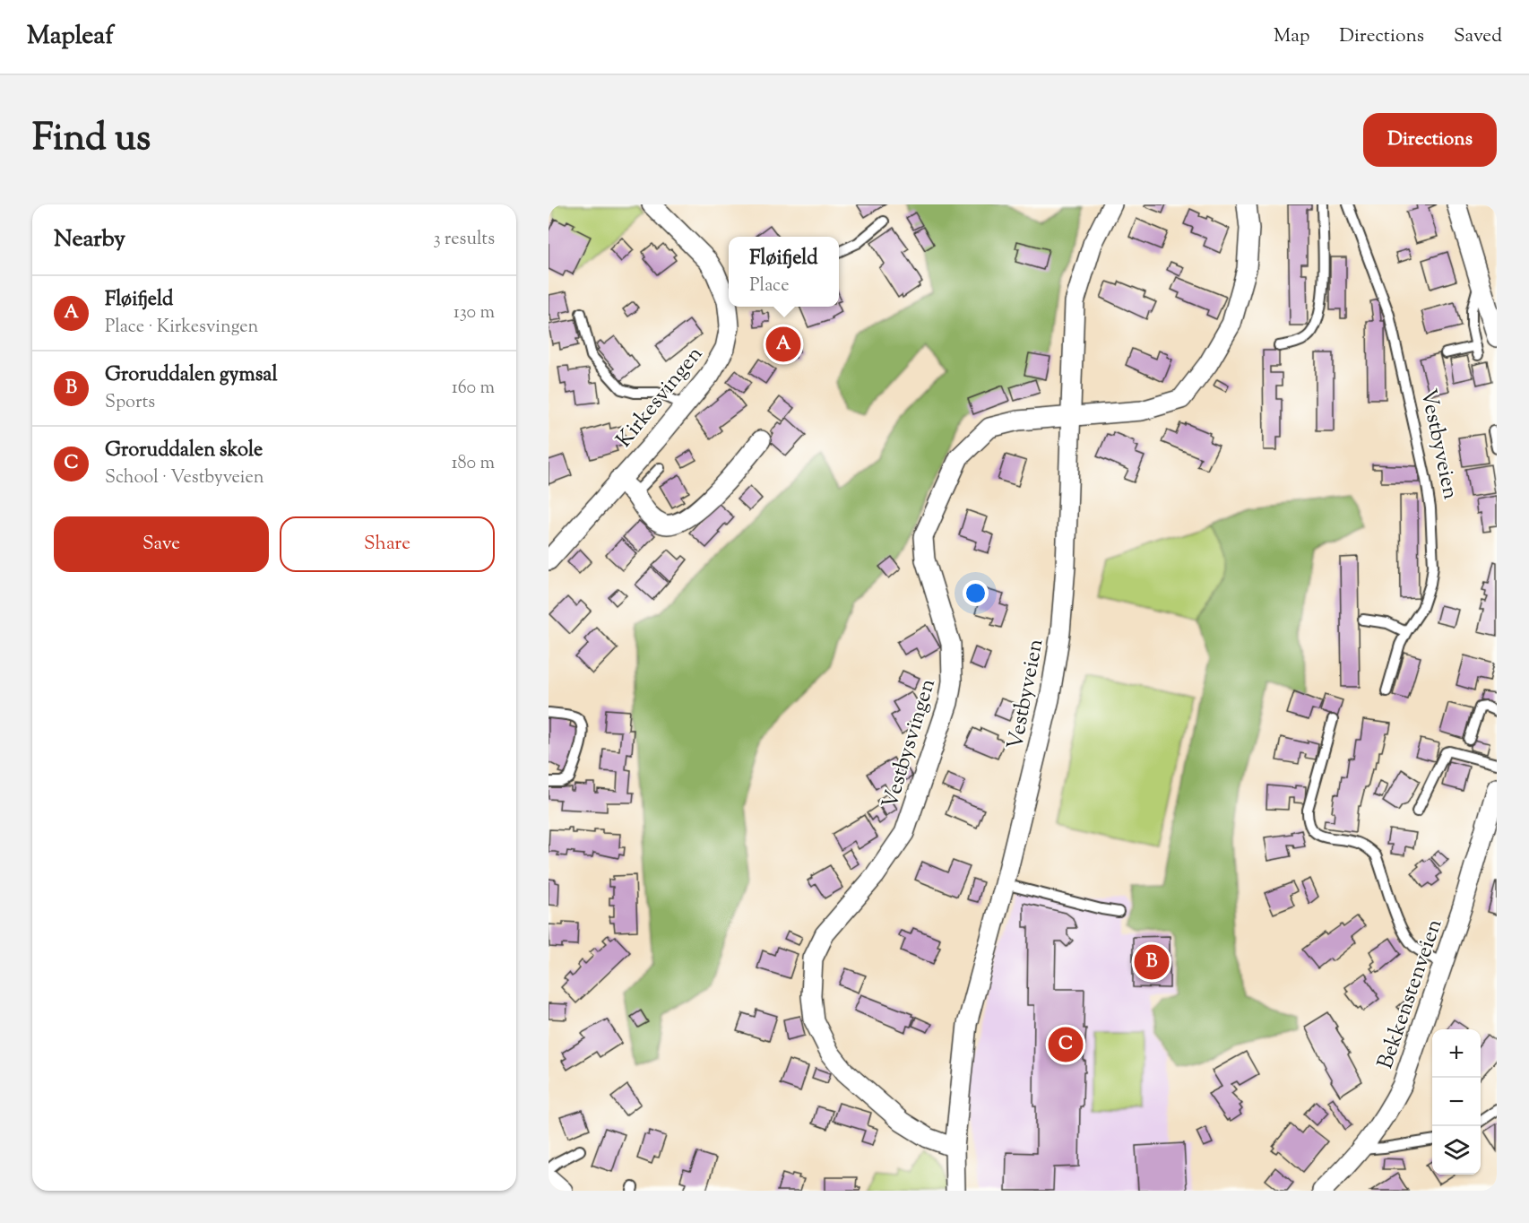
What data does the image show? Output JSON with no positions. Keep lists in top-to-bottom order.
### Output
{
  "streets": {
    "street": [
      "Kirkesvingen",
      "Vestbyveien",
      "Vestbysvingen",
      "Bekkenstenveien"
    ]
  },
  "crossings": [
    ["Vestbyveien", "Vestbysvingen"]
  ],
  "page": {
    "header": "Mapleaf",
    "nav": ["Map", "Directions", "Saved"],
    "title": "Find us",
    "buttons": [
      "Directions",
      ["Save", "Share"]
    ],
    "heading": ["Nearby", "3 results"],
    "popup": ["Fløifjeld", "Place"],
    "list": [
      {
        "mark": "A",
        "name": "Fløifjeld",
        "note": "Place · Kirkesvingen",
        "value": "130 m"
      },
      {
        "mark": "B",
        "name": "Groruddalen gymsal",
        "note": "Sports",
        "value": "160 m"
      },
      {
        "mark": "C",
        "name": "Groruddalen skole",
        "note": "School · Vestbyveien",
        "value": "180 m"
      }
    ],
    "pins": ["A", "B", "C"],
    "map_buttons": ["+", "−"]
  }
}
